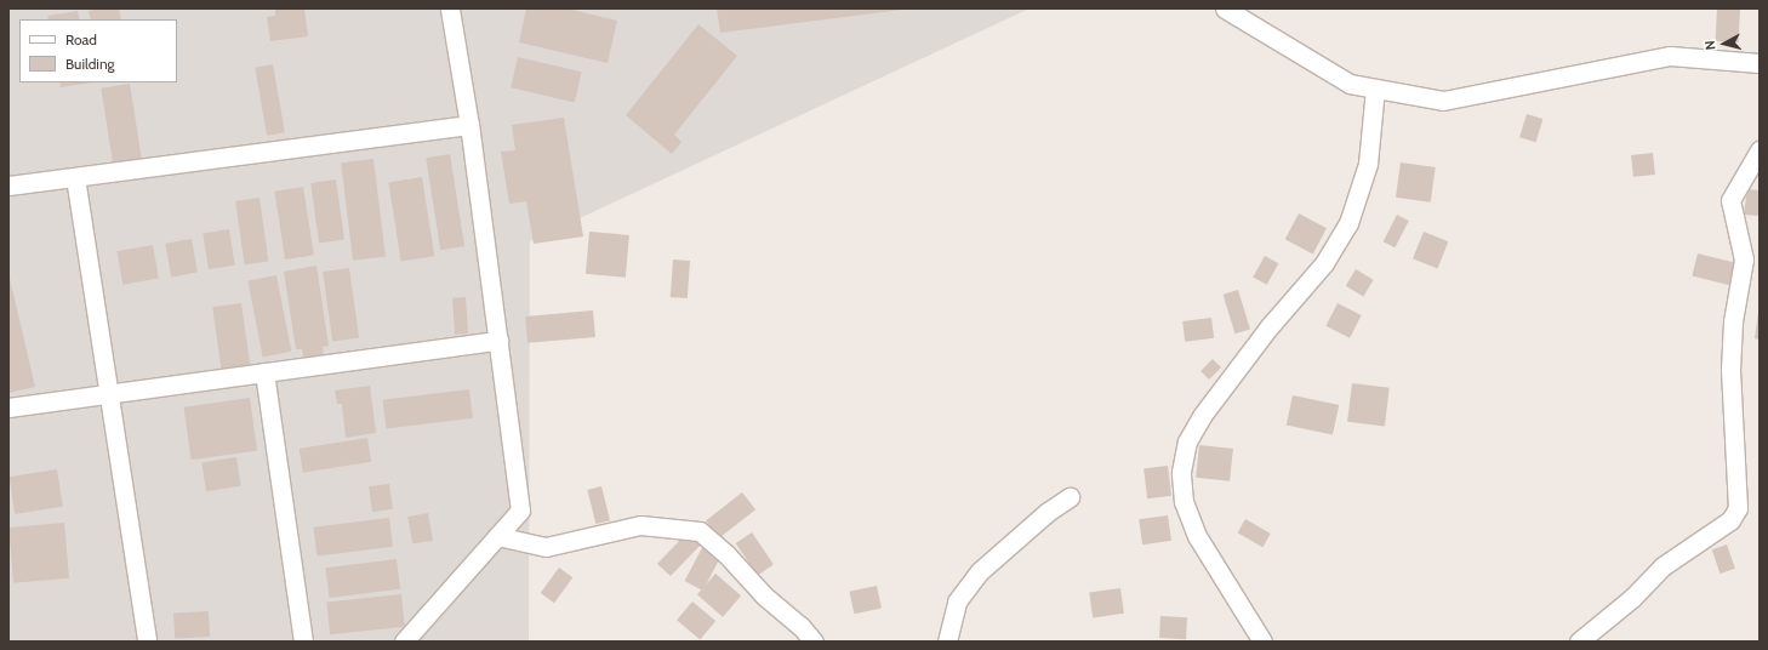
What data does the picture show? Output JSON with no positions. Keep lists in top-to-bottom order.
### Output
{
  "legend": ["Road", "Building"],
  "north": "left"
}
